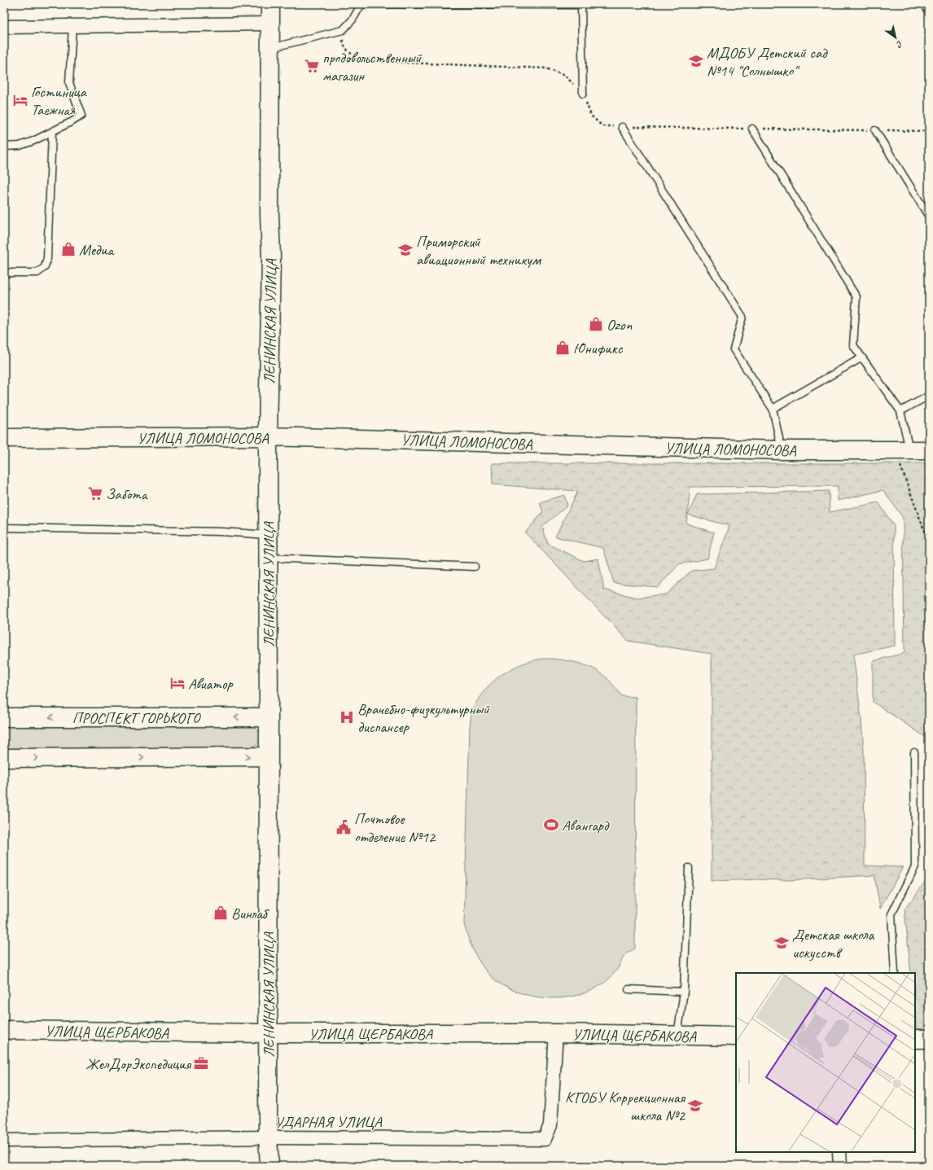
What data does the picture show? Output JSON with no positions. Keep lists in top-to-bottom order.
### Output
{
  "streets": {
    "main road": [
      "ЛЕНИНСКАЯ УЛИЦА",
      "УЛИЦА ЛОМОНОСОВА",
      "ПРОСПЕКТ ГОРЬКОГО",
      "УЛИЦА ЩЕРБАКОВА"
    ],
    "street": ["УДАРНАЯ УЛИЦА"]
  },
  "crossings": [
    ["ЛЕНИНСКАЯ УЛИЦА", "УЛИЦА ЛОМОНОСОВА"],
    ["ЛЕНИНСКАЯ УЛИЦА", "ПРОСПЕКТ ГОРЬКОГО"],
    ["ЛЕНИНСКАЯ УЛИЦА", "УЛИЦА ЩЕРБАКОВА"],
    ["ЛЕНИНСКАЯ УЛИЦА", "УДАРНАЯ УЛИЦА"],
    ["УЛИЦА ЩЕРБАКОВА", "УДАРНАЯ УЛИЦА"]
  ],
  "places": {
    "school or university": [
      "МДОБУ Детский сад №14 \"Солнышко\"",
      "Приморский авиационный техникум",
      "Детская школа искусств",
      "КГОБУ Коррекционная школа №2"
    ],
    "supermarket": ["продовольственный магазин", "Забота"],
    "hotel": ["Гостиница Таежная", "Авиатор"],
    "shop": [
      "Медиа",
      "Ozon",
      "Юнификс",
      "Винлаб"
    ],
    "hospital": ["Врачебно-физкультурный диспансер"],
    "sports": ["Авангард"],
    "public building": ["Почтовое отделение №12"],
    "office": ["ЖелДорЭкспедиция"]
  },
  "north": "bottom right"
}
